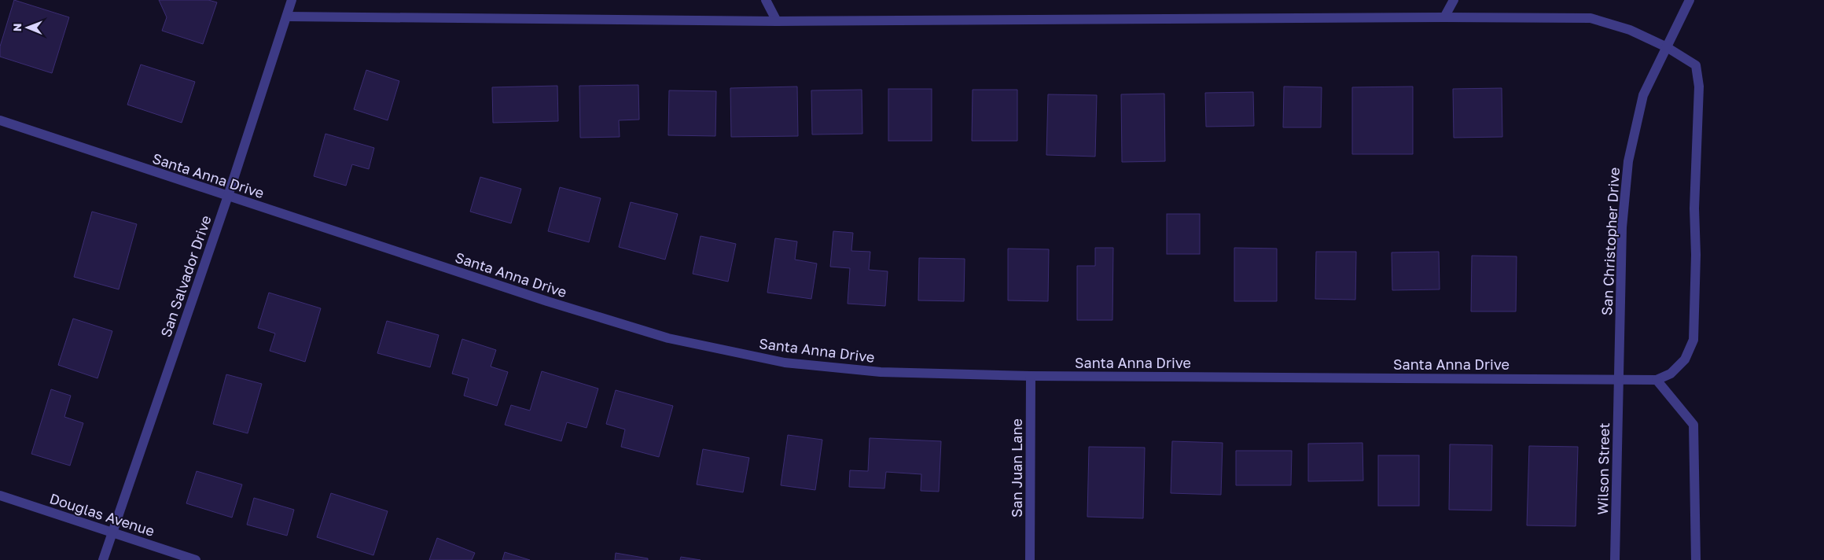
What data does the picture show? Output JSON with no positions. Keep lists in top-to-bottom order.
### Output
{
  "streets": {
    "street": [
      "Santa Anna Drive",
      "San Christopher Drive",
      "San Salvador Drive",
      "San Juan Lane",
      "Wilson Street",
      "Douglas Avenue"
    ]
  },
  "crossings": [
    ["Santa Anna Drive", "San Christopher Drive"],
    ["Santa Anna Drive", "San Salvador Drive"],
    ["Santa Anna Drive", "San Juan Lane"],
    ["Santa Anna Drive", "Wilson Street"],
    ["San Christopher Drive", "Wilson Street"],
    ["San Salvador Drive", "Douglas Avenue"]
  ],
  "north": "left"
}
